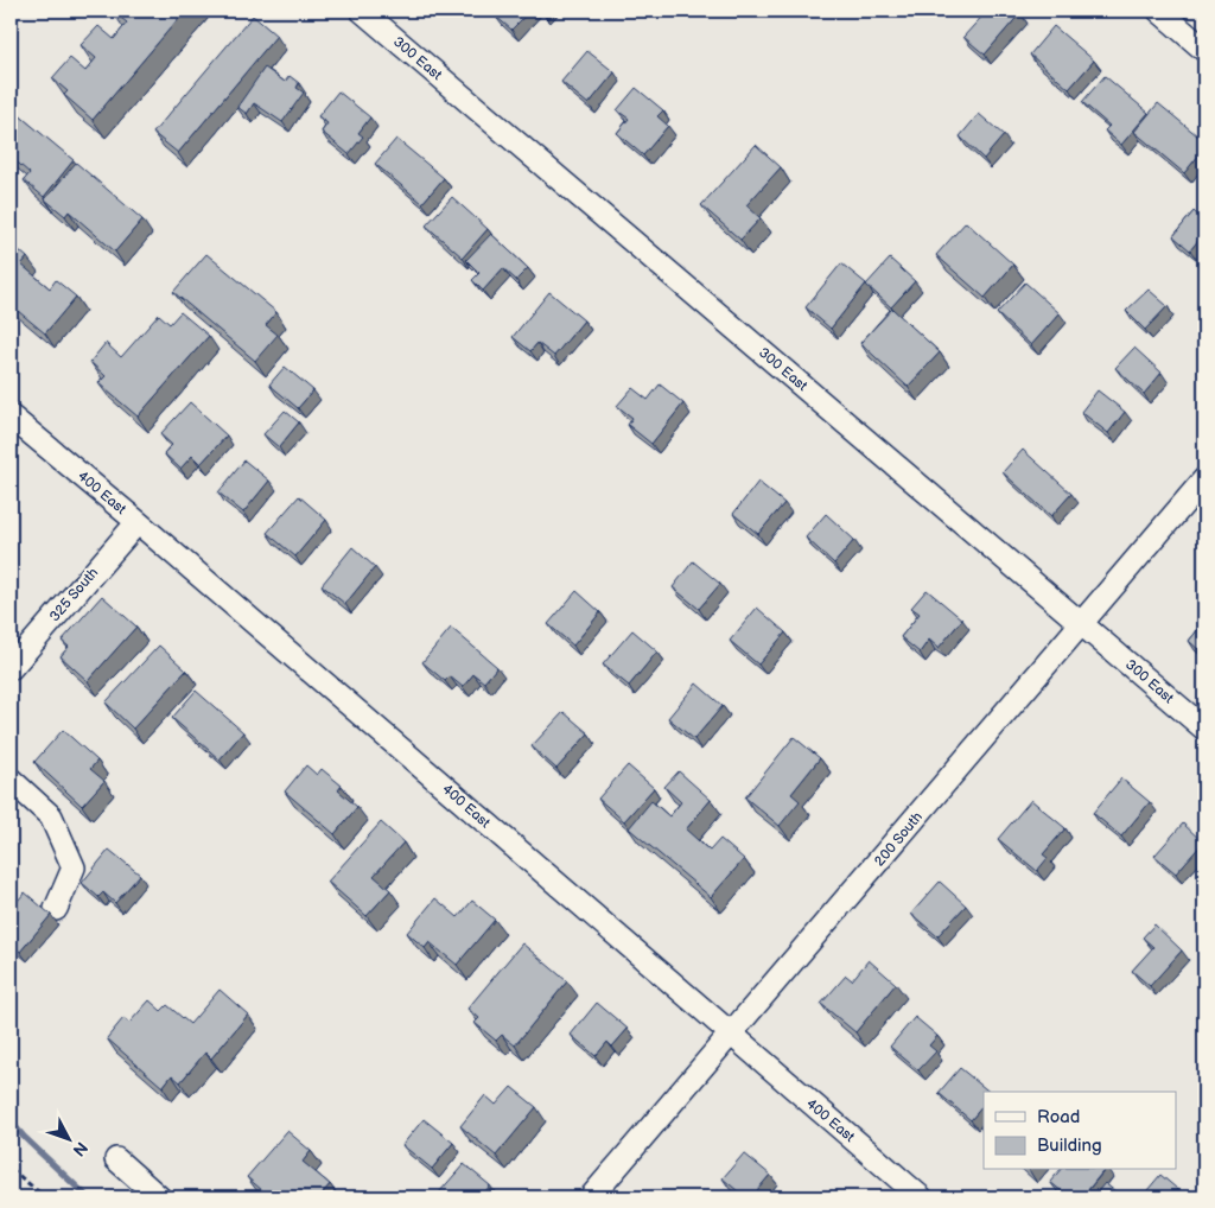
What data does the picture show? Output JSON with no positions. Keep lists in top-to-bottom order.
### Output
{
  "streets": {
    "street": [
      "300 East",
      "400 East",
      "325 South",
      "200 South"
    ]
  },
  "crossings": [
    ["300 East", "200 South"],
    ["400 East", "325 South"],
    ["400 East", "200 South"]
  ],
  "legend": ["Road", "Building"],
  "north": "bottom right"
}
